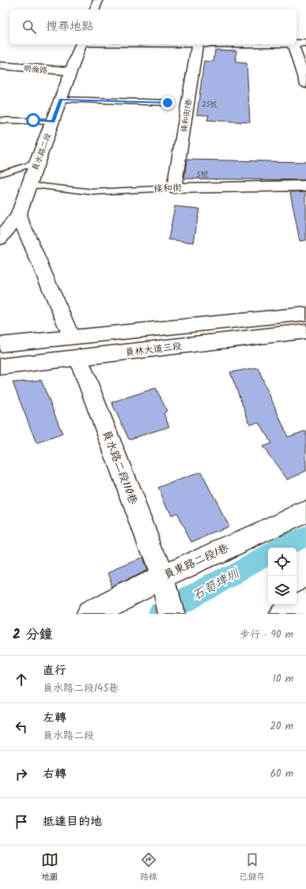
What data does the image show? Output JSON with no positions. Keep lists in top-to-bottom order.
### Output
{
  "streets": {
    "street": [
      "明倫路",
      "條和街1巷",
      "員水路二段",
      "條和街",
      "員林大道三段",
      "員水路二段110巷",
      "員東路二段1巷"
    ]
  },
  "crossings": [
    ["明倫路", "員水路二段"],
    ["條和街1巷", "條和街"],
    ["員水路二段", "條和街"],
    ["員林大道三段", "員水路二段110巷"],
    ["員水路二段110巷", "員東路二段1巷"]
  ],
  "water": ["石筍埤圳"],
  "house_numbers": ["25號", "5號"],
  "page": {
    "search": "搜尋地點",
    "heading": ["2 分鐘", "步行 · 90 m"],
    "list": [
      ["直行", "員水路二段145巷", "10 m"],
      ["左轉", "員水路二段", "20 m"],
      ["右轉", "60 m"],
      "抵達目的地"
    ],
    "nav": ["地圖", "路線", "已儲存"]
  }
}
